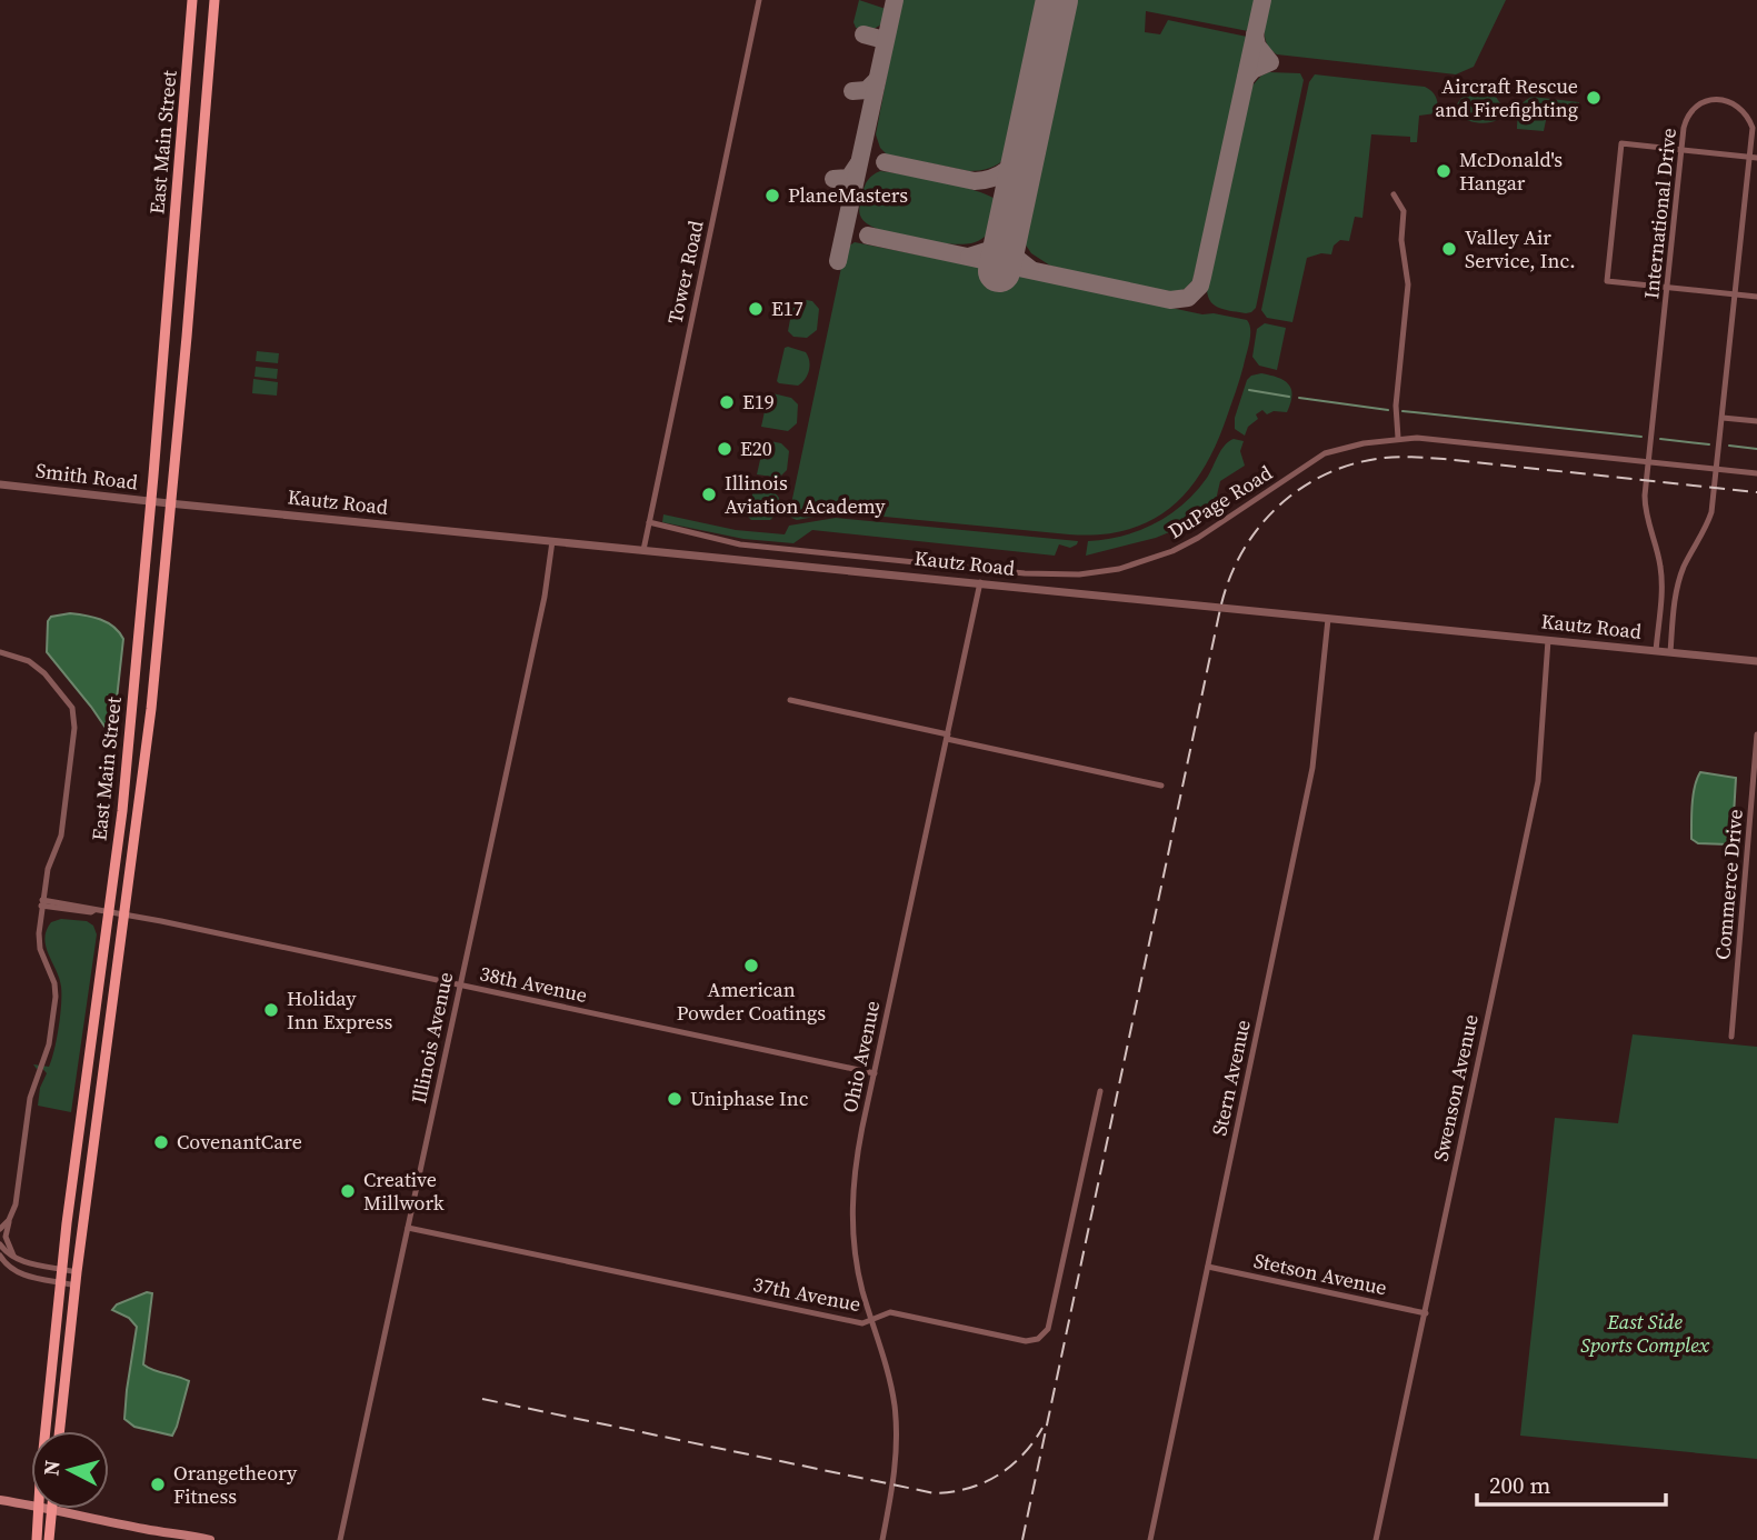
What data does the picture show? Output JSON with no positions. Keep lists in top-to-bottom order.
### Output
{
  "streets": {
    "main road": ["East Main Street"],
    "street": [
      "International Drive",
      "Tower Road",
      "Smith Road",
      "Kautz Road",
      "DuPage Road",
      "Commerce Drive",
      "38th Avenue",
      "Illinois Avenue",
      "Ohio Avenue",
      "Stern Avenue",
      "Swenson Avenue",
      "Stetson Avenue",
      "37th Avenue"
    ]
  },
  "crossings": [
    ["East Main Street", "Smith Road"],
    ["East Main Street", "Kautz Road"],
    ["East Main Street", "38th Avenue"],
    ["International Drive", "Kautz Road"],
    ["International Drive", "DuPage Road"],
    ["Tower Road", "Kautz Road"],
    ["Tower Road", "DuPage Road"],
    ["Smith Road", "Kautz Road"],
    ["Kautz Road", "Illinois Avenue"],
    ["Kautz Road", "Ohio Avenue"],
    ["Kautz Road", "Stern Avenue"],
    ["Kautz Road", "Swenson Avenue"],
    ["38th Avenue", "Illinois Avenue"],
    ["38th Avenue", "Ohio Avenue"],
    ["Illinois Avenue", "37th Avenue"],
    ["Ohio Avenue", "37th Avenue"],
    ["Stern Avenue", "Stetson Avenue"],
    ["Swenson Avenue", "Stetson Avenue"]
  ],
  "parks": ["East Side Sports Complex"],
  "places": [
    "Aircraft Rescue and Firefighting",
    "McDonald's Hangar",
    "PlaneMasters",
    "Valley Air Service, Inc.",
    "E17",
    "E19",
    "E20",
    "Illinois Aviation Academy",
    "American Powder Coatings",
    "Holiday Inn Express",
    "Uniphase Inc",
    "CovenantCare",
    "Creative Millwork",
    "Orangetheory Fitness"
  ],
  "scale_bar": "200 m",
  "north": "left"
}
